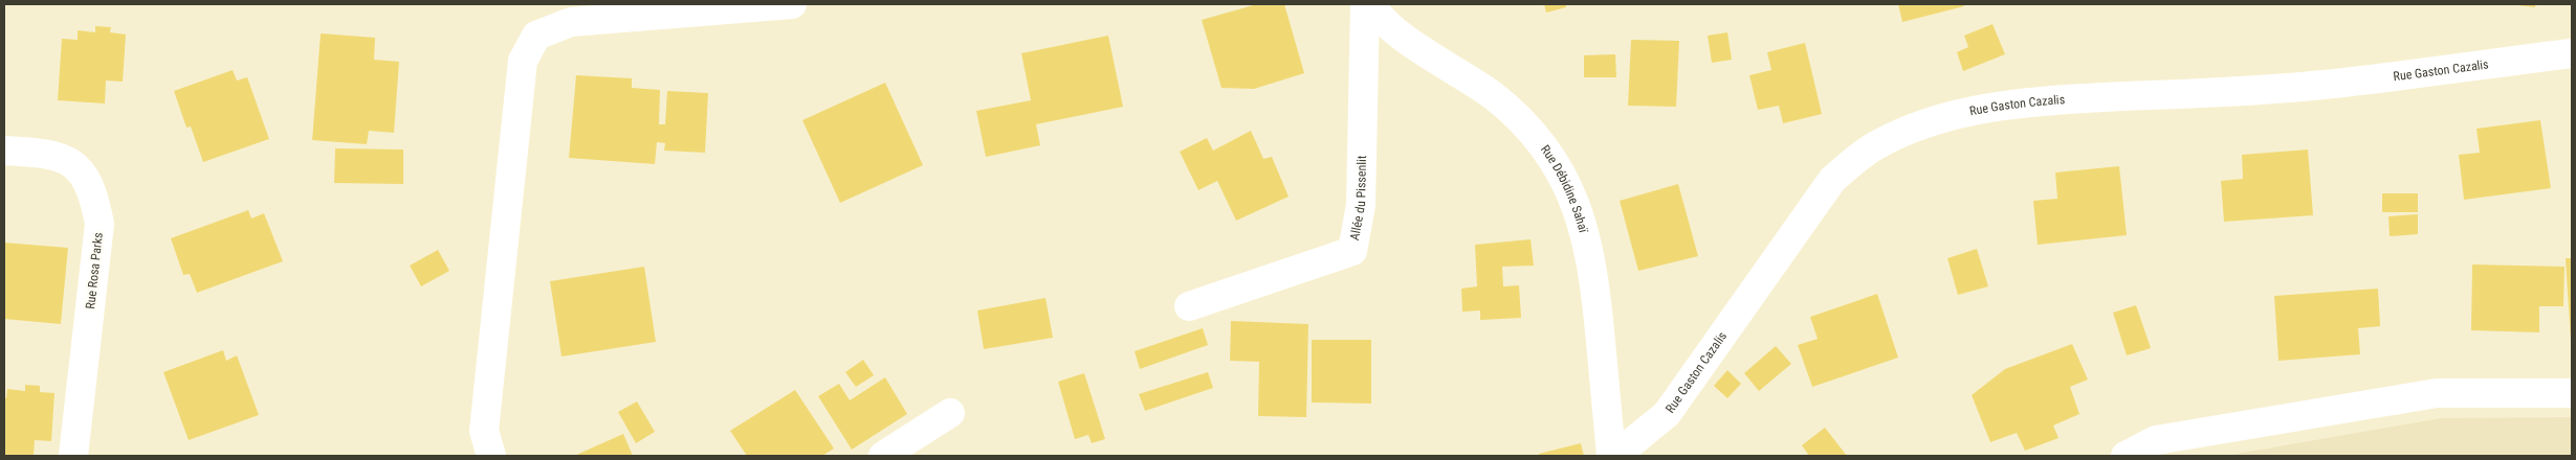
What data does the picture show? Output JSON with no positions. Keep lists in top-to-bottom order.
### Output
{
  "streets": {
    "street": [
      "Rue Gaston Cazalis",
      "Rue Débidine Sahaï",
      "Allée du Pissenlit",
      "Rue Rosa Parks"
    ]
  }
}
